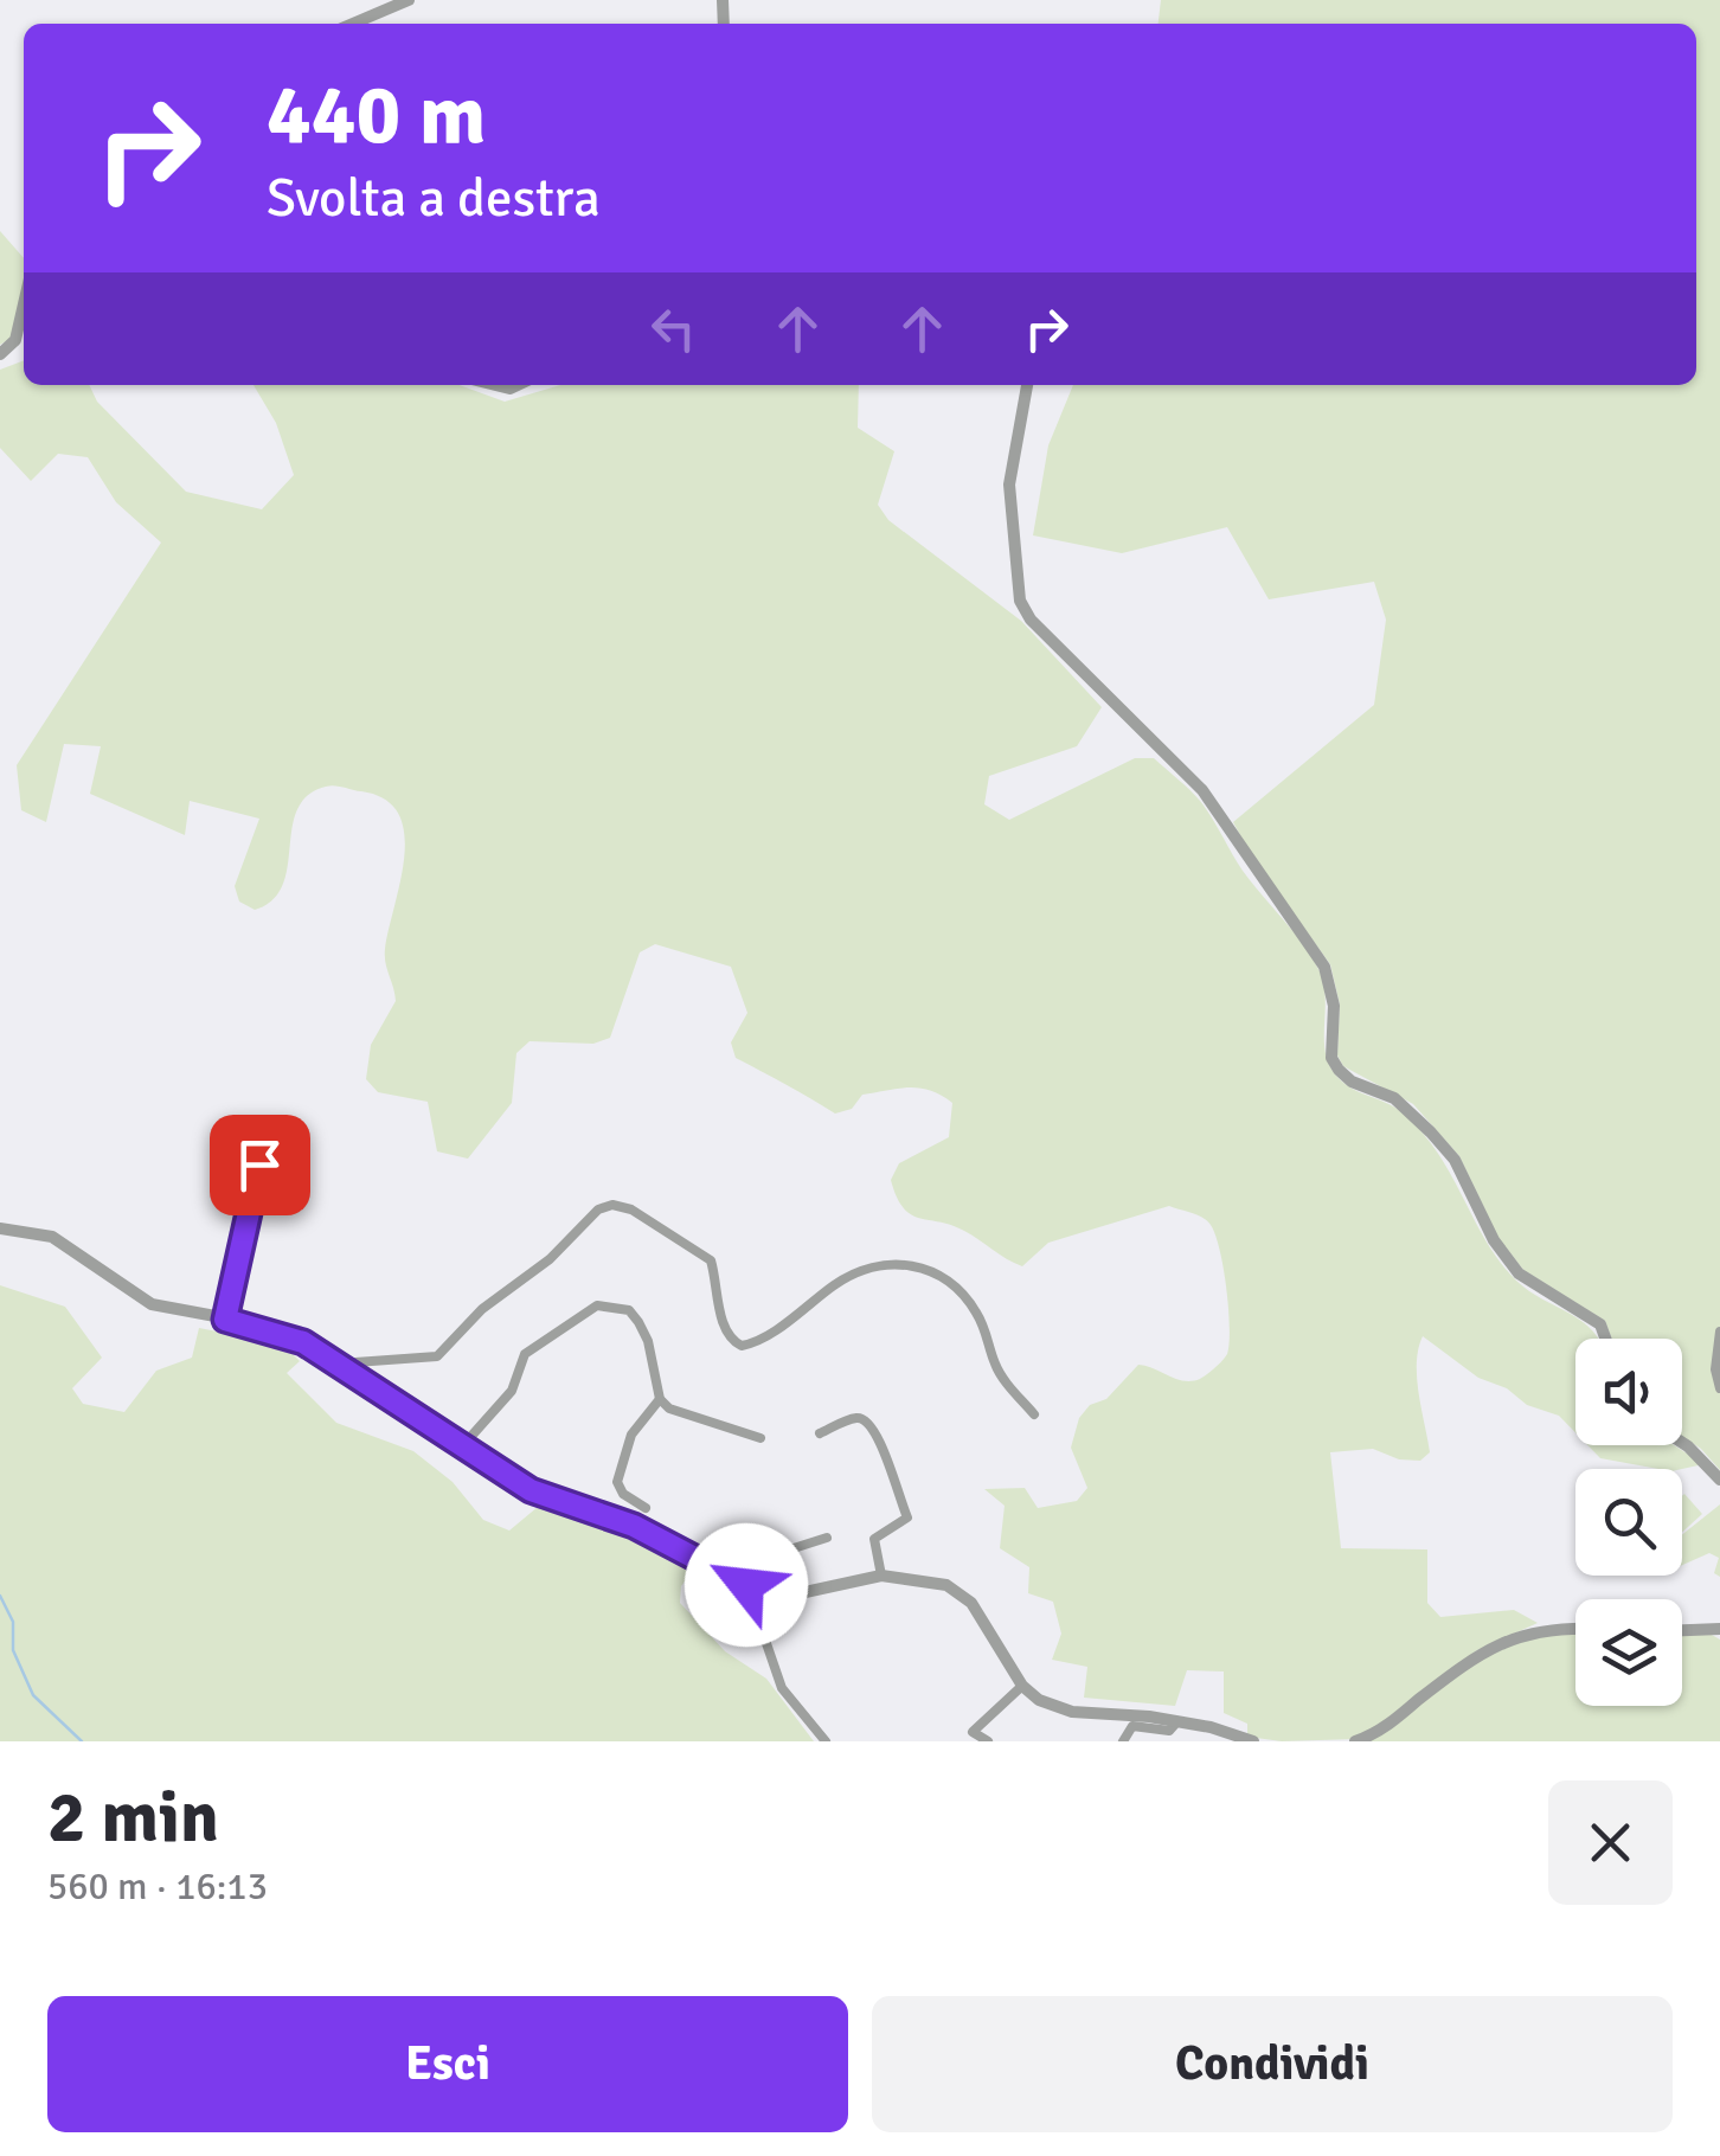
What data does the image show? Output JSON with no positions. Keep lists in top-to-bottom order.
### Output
{
  "page": {
    "turn": ["440 m", "Svolta a destra"],
    "heading": ["2 min", "560 m · 16:13"],
    "buttons": ["Esci", "Condividi"]
  }
}
